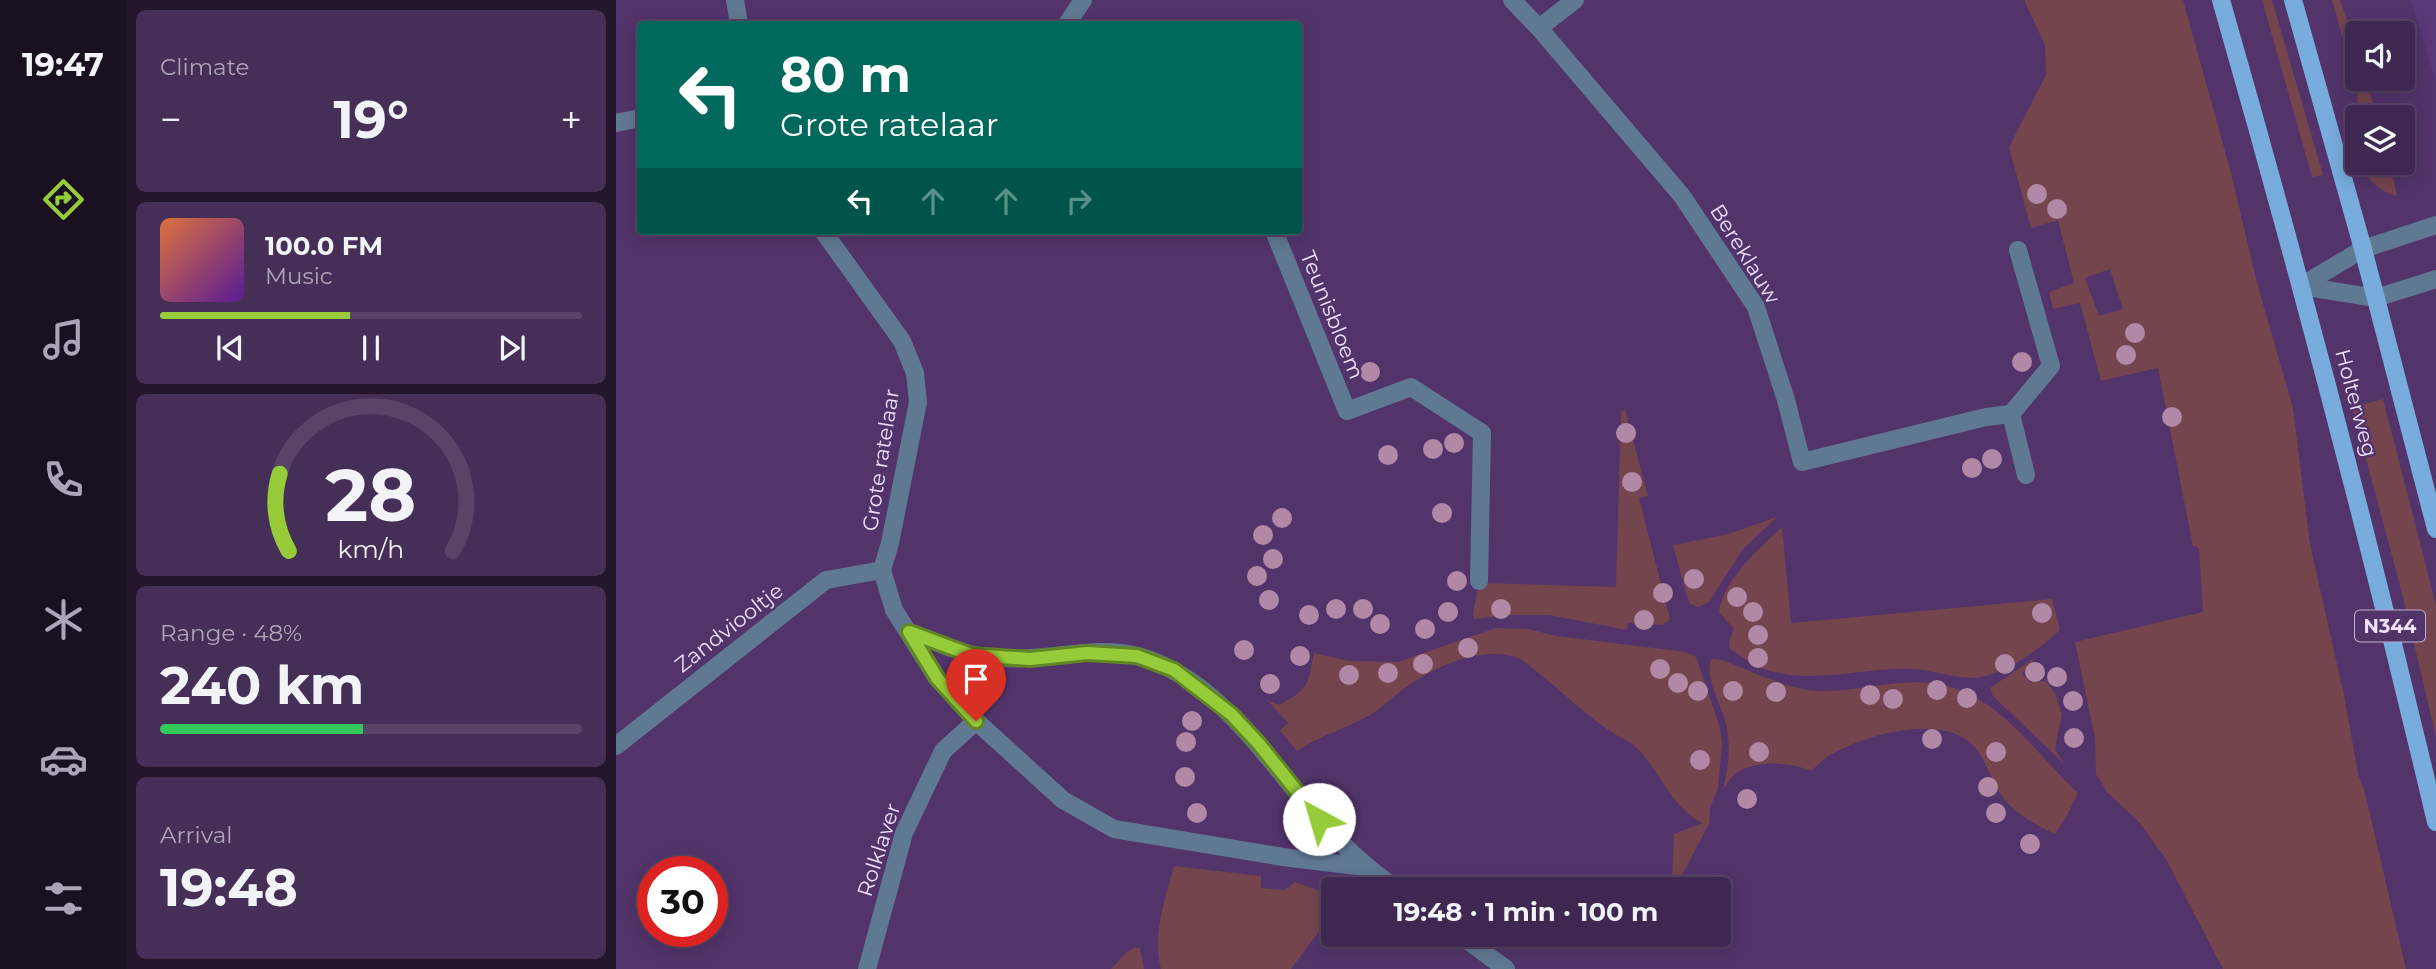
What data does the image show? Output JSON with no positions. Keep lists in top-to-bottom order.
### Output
{
  "streets": {
    "main road": ["Holterweg", "N344"],
    "street": [
      "Bereklauw",
      "Teunisbloem",
      "Grote ratelaar",
      "Zandviooltje",
      "Rolklaver"
    ]
  },
  "crossings": [
    ["Grote ratelaar", "Zandviooltje"]
  ],
  "page": {
    "tabs": "19:47",
    "tile": [
      "Climate",
      ["Range · 48%", "240 km"],
      ["Arrival", "19:48"]
    ],
    "turn": ["80 m", "Grote ratelaar"],
    "heat": ["−", "19°", "+"],
    "song": ["100.0 FM", "Music"],
    "limit": "30",
    "trip": "19:48 · 1 min · 100 m",
    "gauge": ["28", "km/h"]
  }
}
